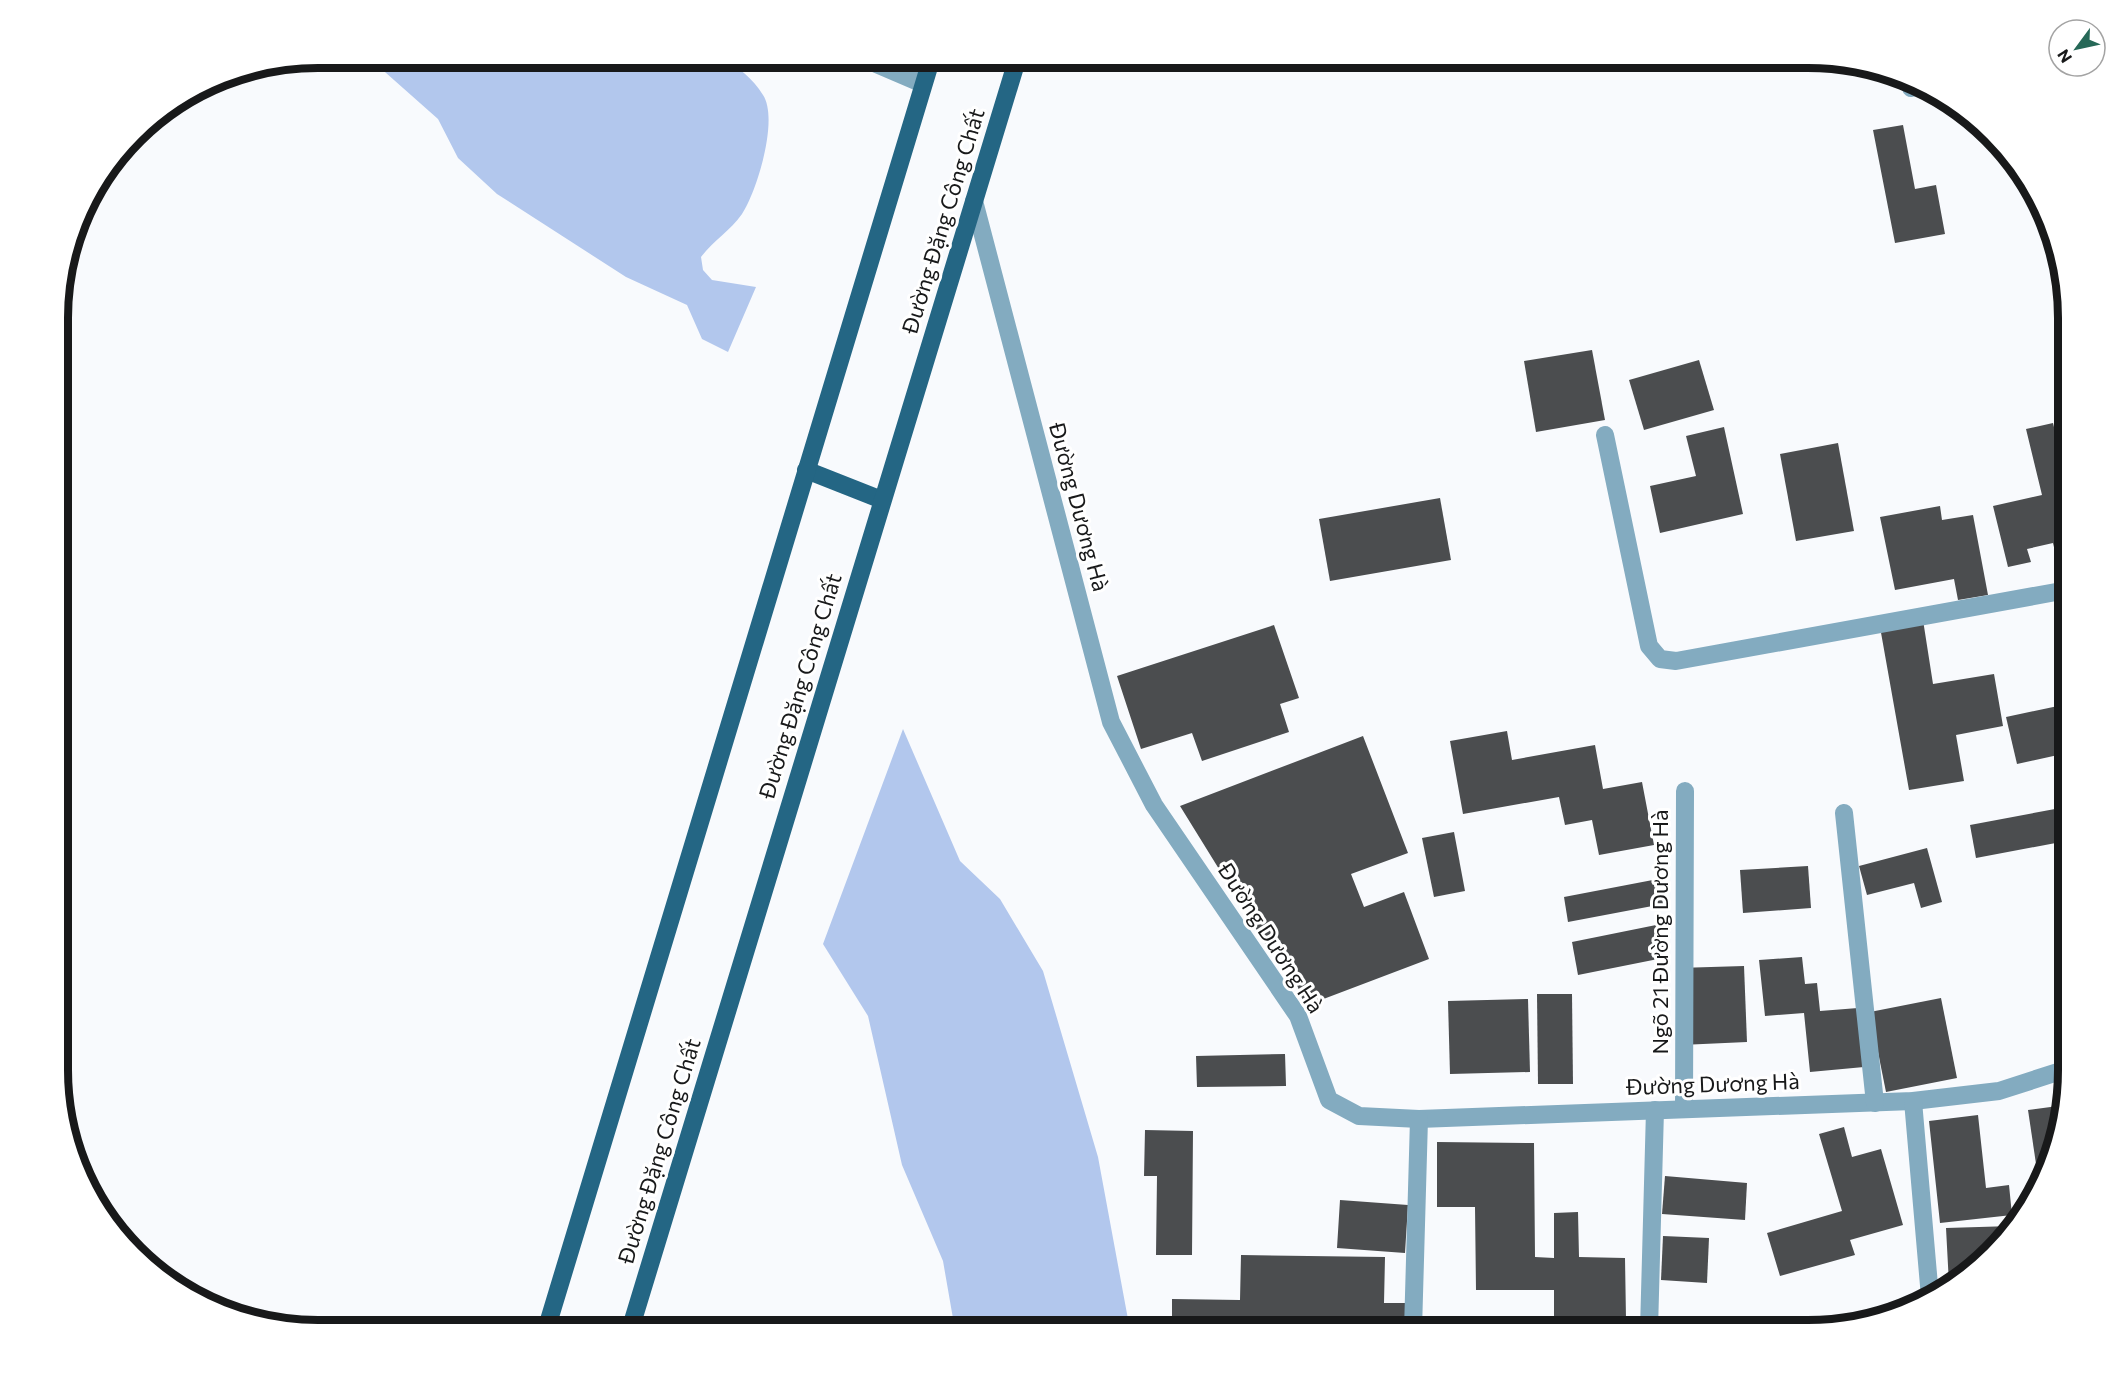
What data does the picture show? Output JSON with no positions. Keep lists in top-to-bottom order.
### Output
{
  "streets": {
    "main road": ["Đường Đặng Công Chất"],
    "street": ["Đường Dương Hà", "Ngõ 21 Đường Dương Hà"]
  },
  "crossings": [
    ["Đường Đặng Công Chất", "Đường Dương Hà"],
    ["Đường Dương Hà", "Ngõ 21 Đường Dương Hà"]
  ],
  "north": "bottom left"
}
